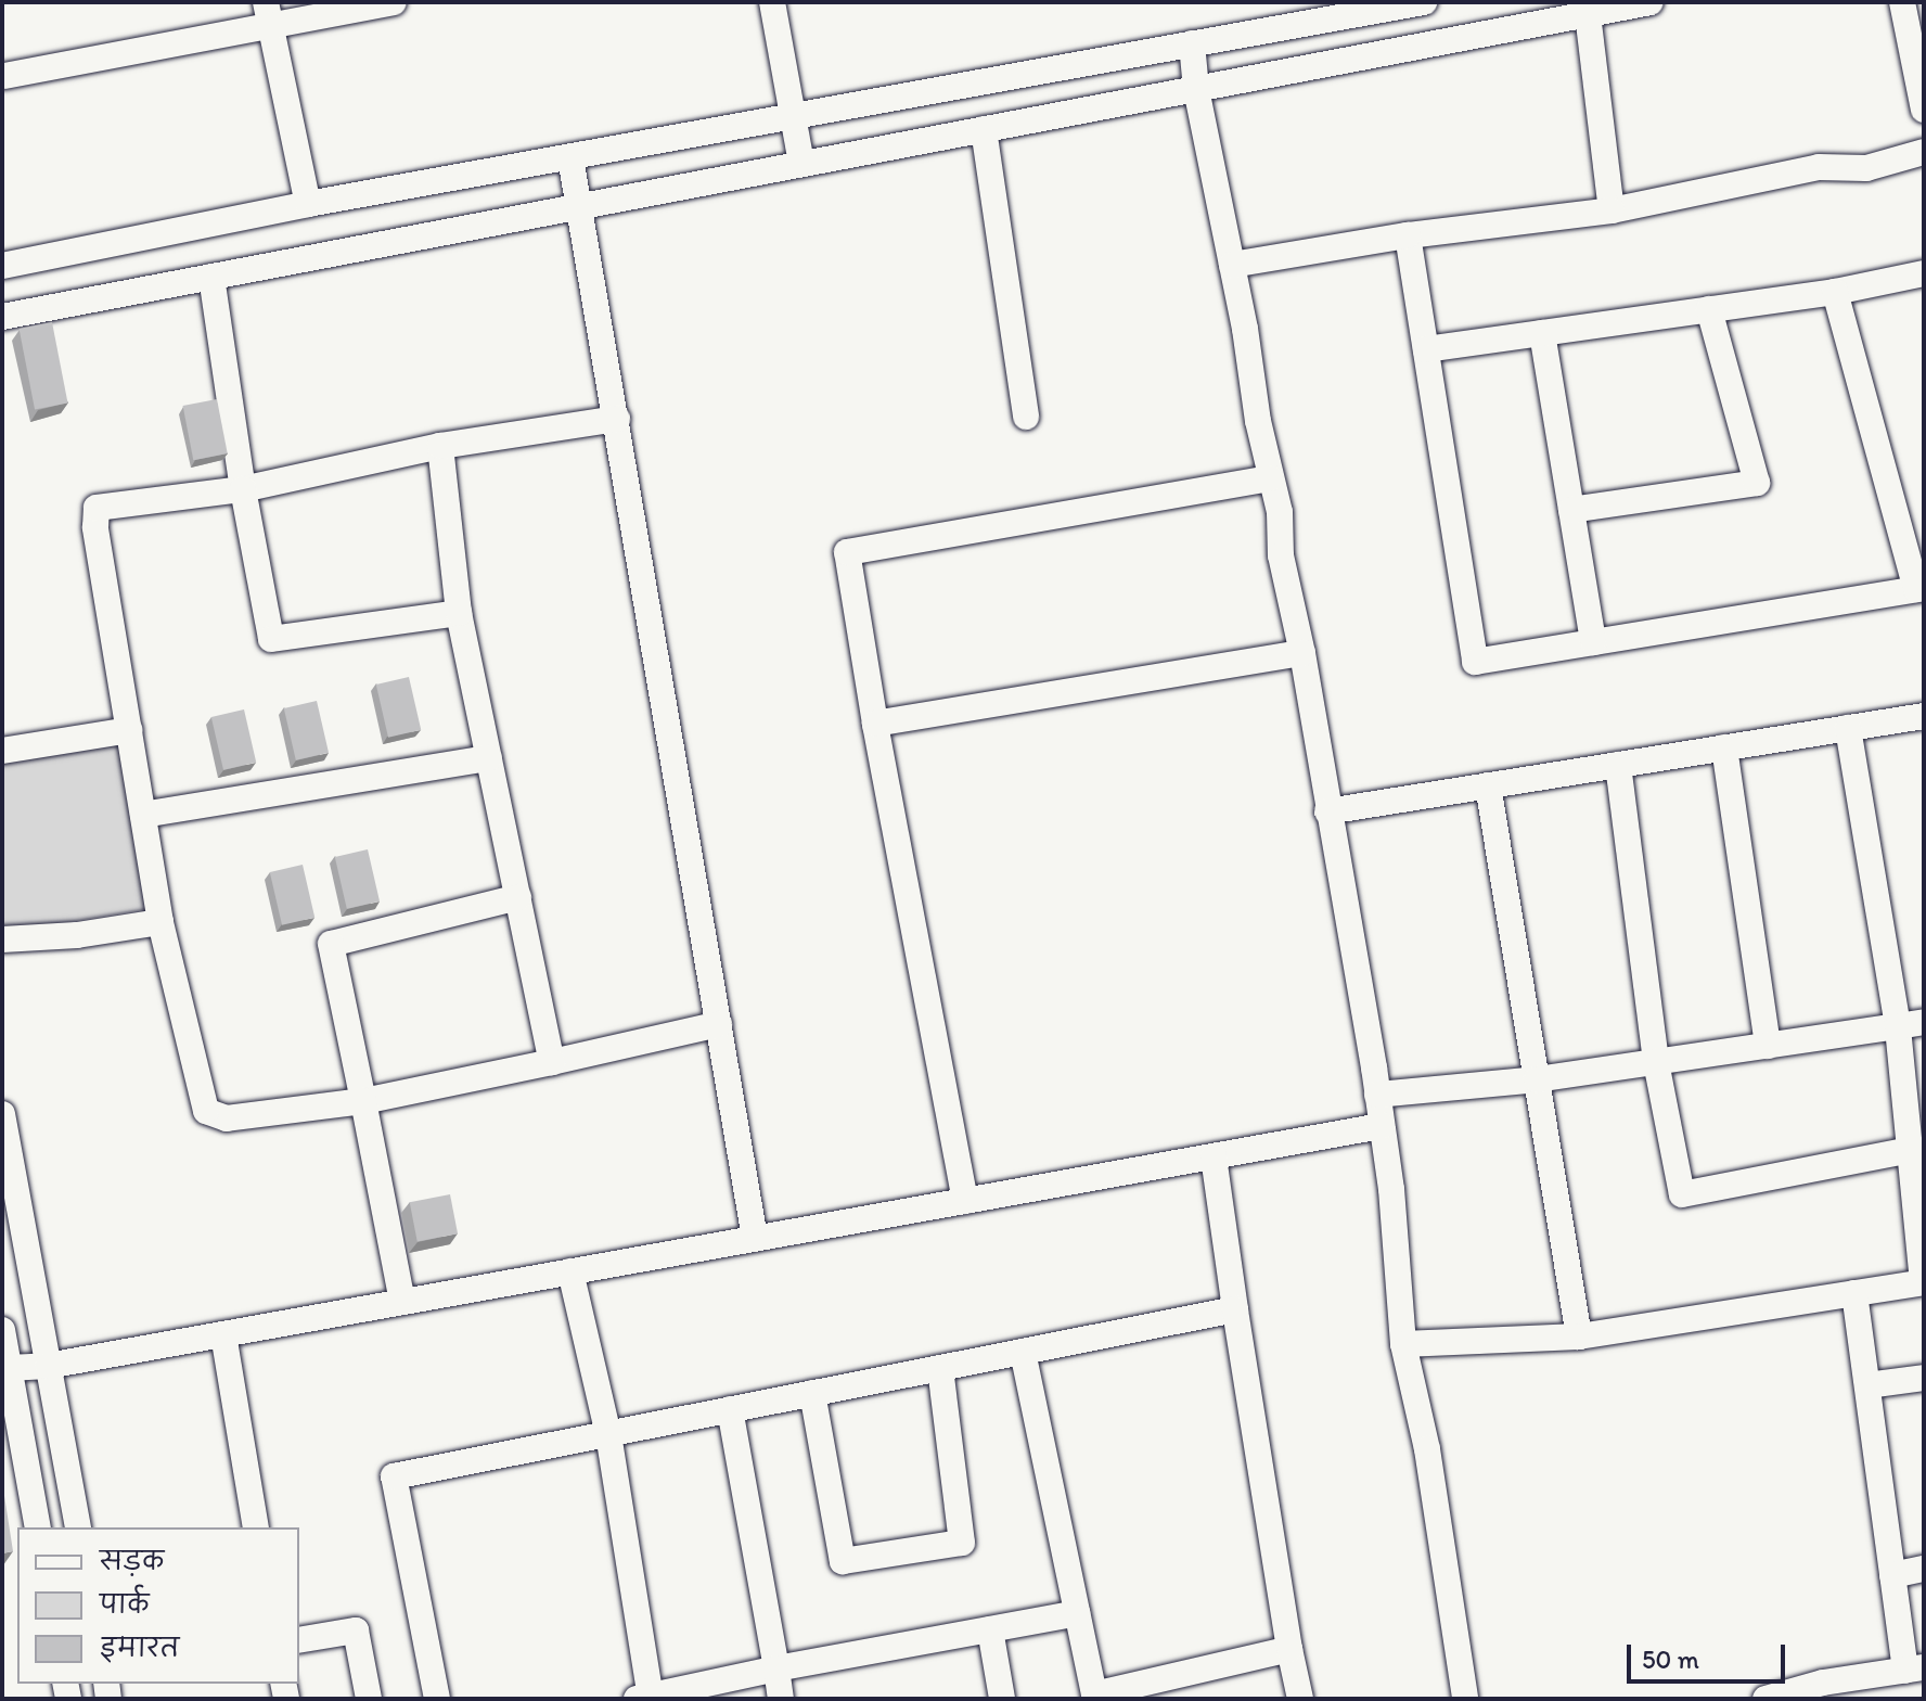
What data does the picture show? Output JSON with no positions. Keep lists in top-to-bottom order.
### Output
{
  "legend": ["सड़क", "पार्क", "इमारत"],
  "scale_bar": "50 m"
}
